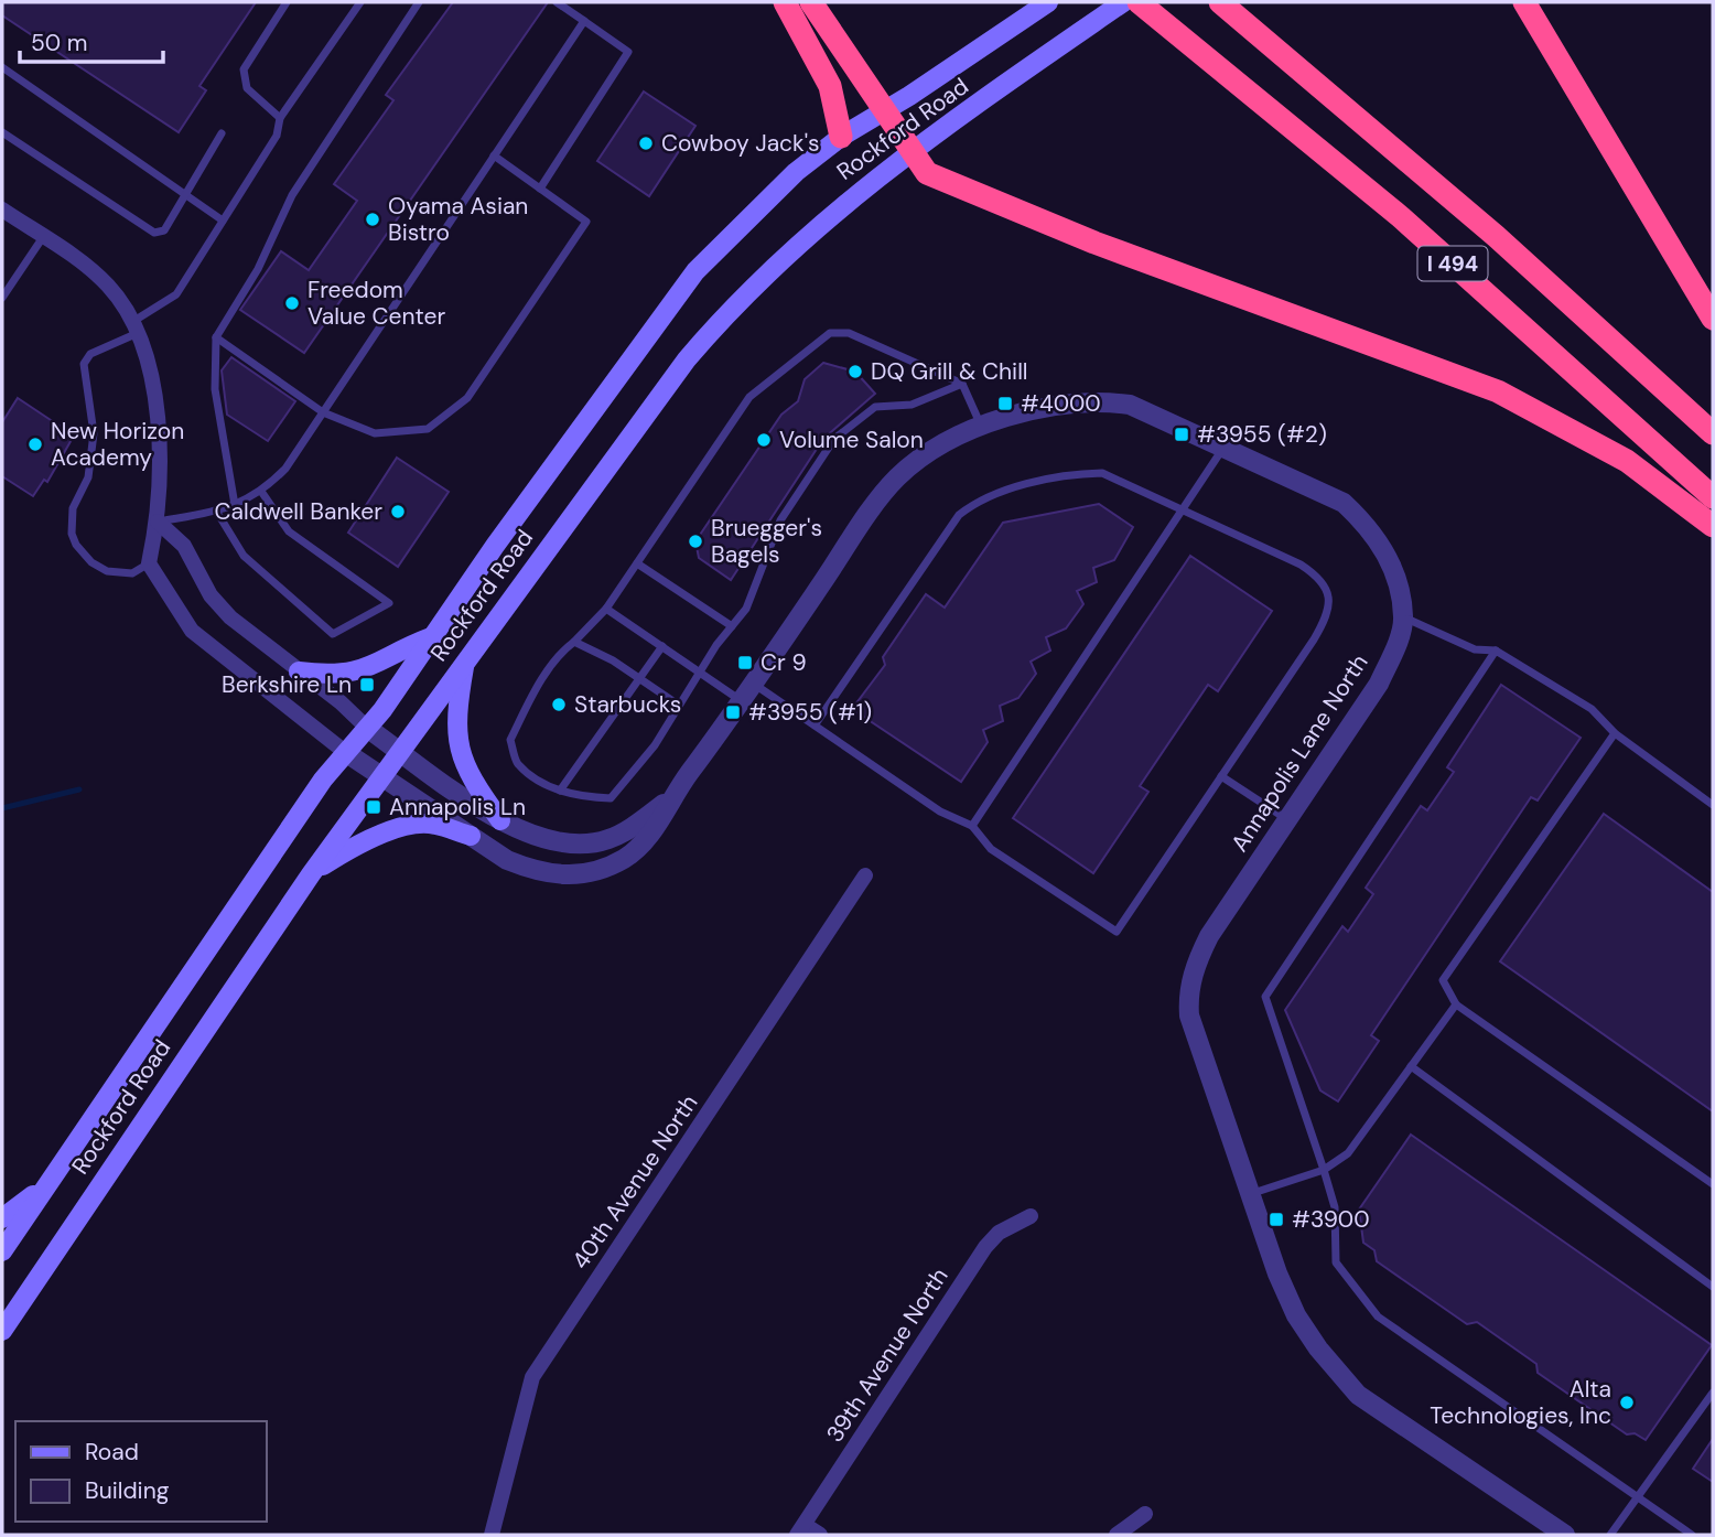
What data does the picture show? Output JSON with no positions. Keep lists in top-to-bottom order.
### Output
{
  "streets": {
    "highway": ["I 494"],
    "main road": ["Rockford Road"],
    "street": ["Annapolis Lane North", "40th Avenue North", "39th Avenue North"]
  },
  "places": {
    "other": [
      "Cowboy Jack's",
      "Oyama Asian Bistro",
      "Freedom Value Center",
      "DQ Grill & Chill",
      "Volume Salon",
      "New Horizon Academy",
      "Caldwell Banker",
      "Bruegger's Bagels",
      "Starbucks",
      "Alta Technologies, Inc"
    ],
    "transit": [
      "#4000",
      "#3955 (#2)",
      "Cr 9",
      "Berkshire Ln",
      "#3955 (#1)",
      "Annapolis Ln",
      "#3900"
    ]
  },
  "legend": ["Road", "Building"],
  "scale_bar": "50 m"
}
